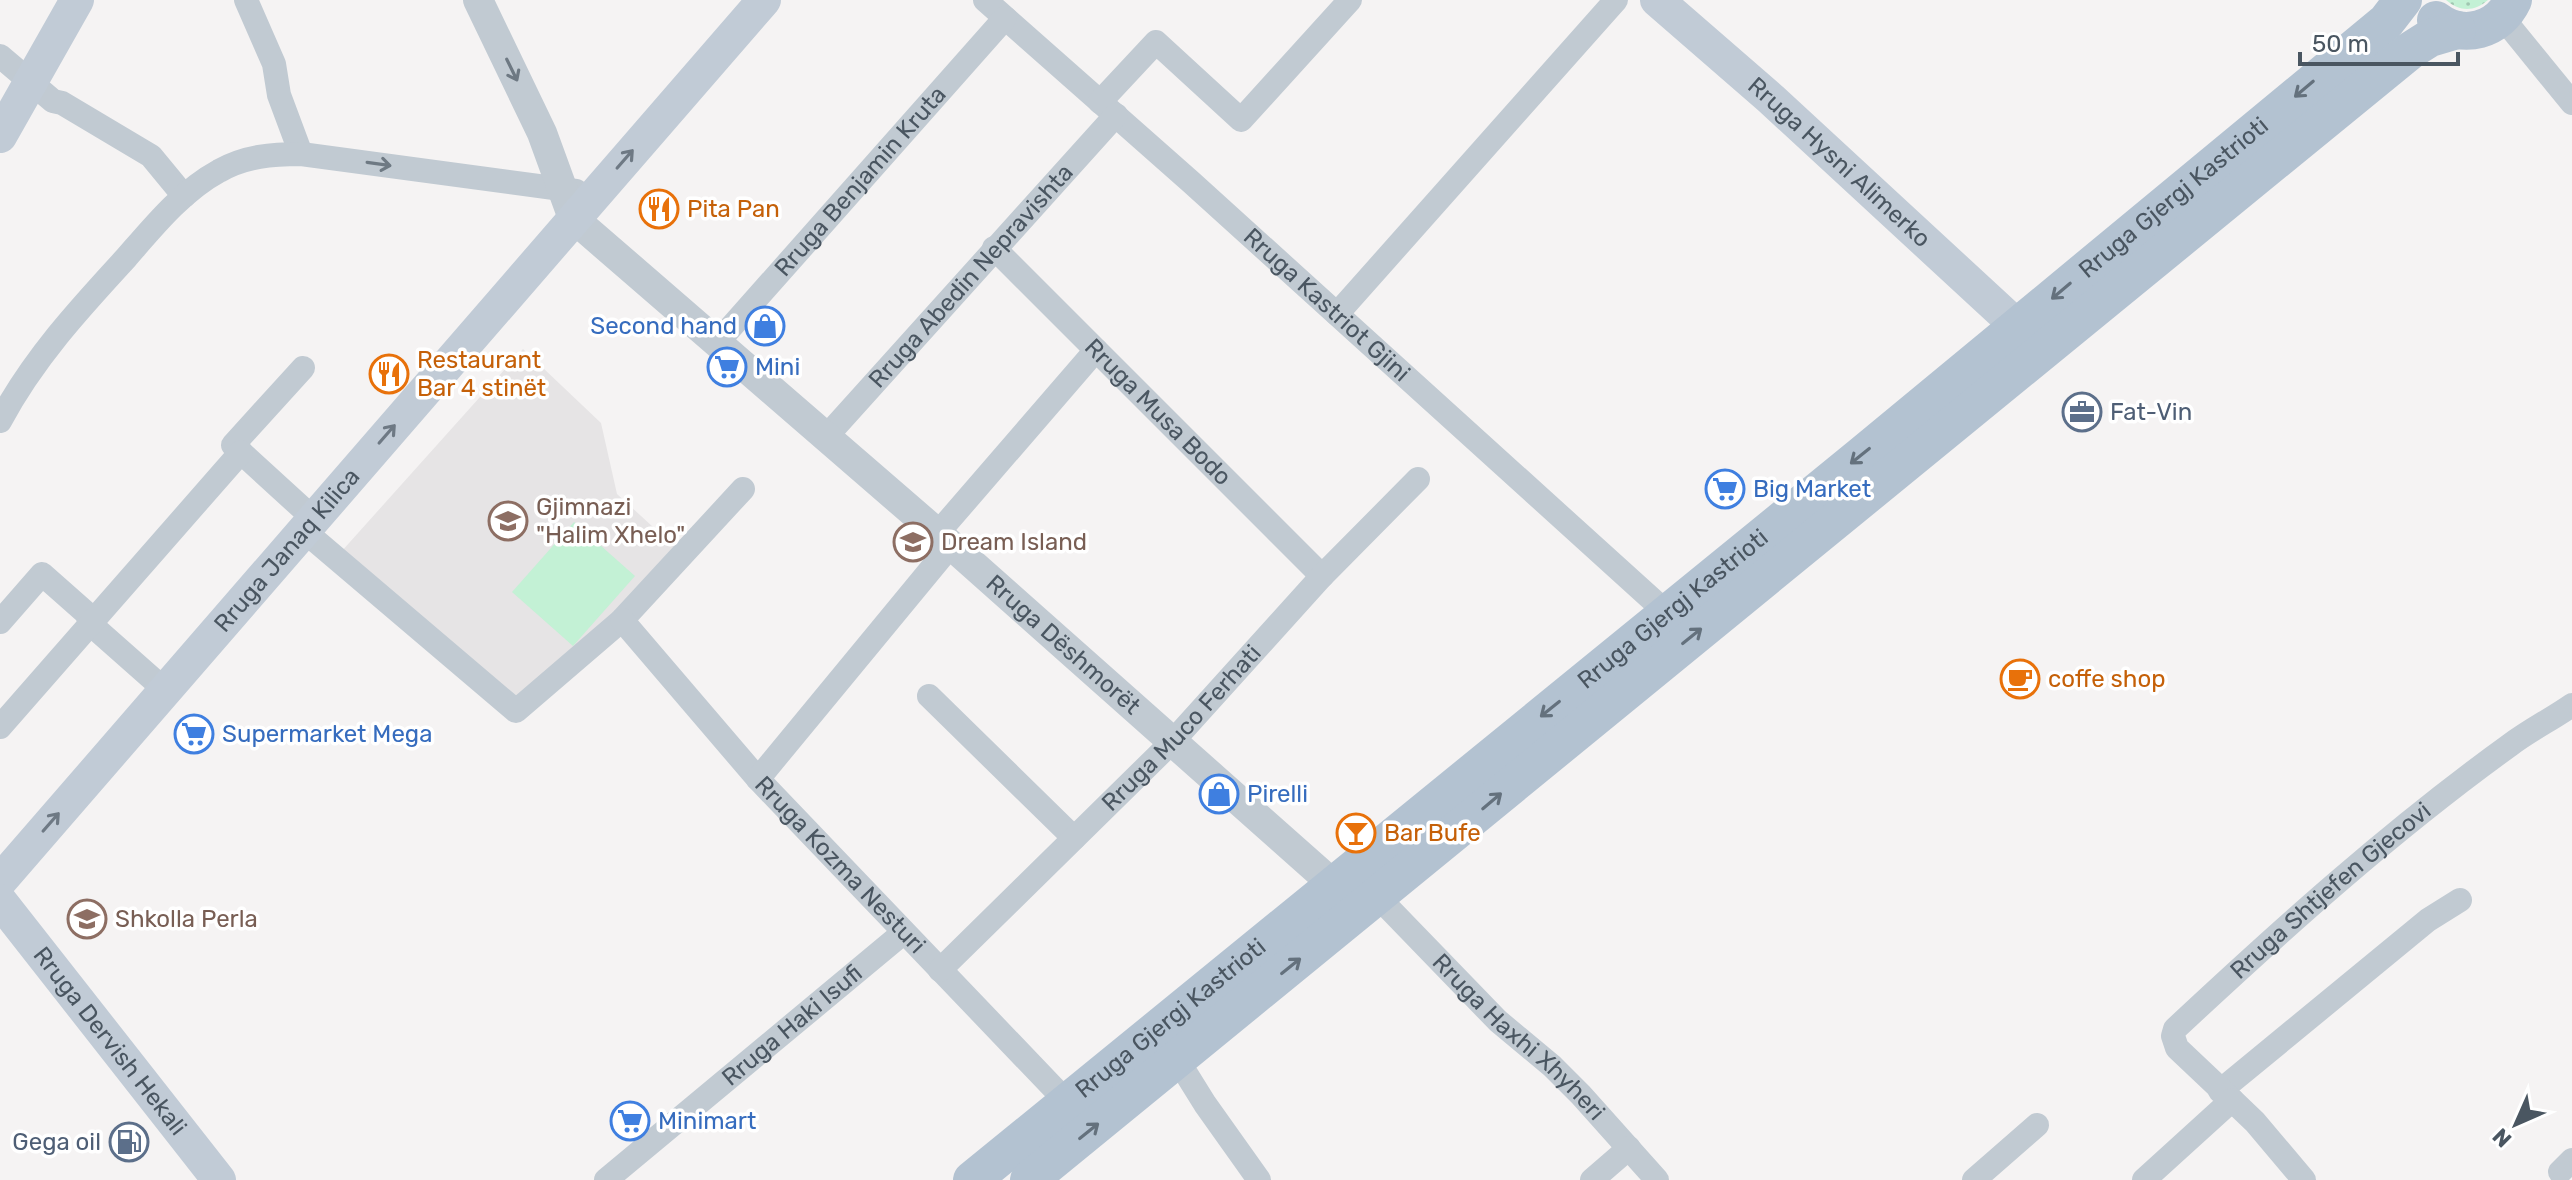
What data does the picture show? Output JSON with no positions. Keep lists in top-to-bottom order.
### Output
{
  "streets": {
    "main road": [
      "Rruga Hysni Alimerko",
      "Rruga Gjergj Kastrioti",
      "Rruga Janaq Kilica",
      "Rruga Dervish Hekali"
    ],
    "street": [
      "Rruga Benjamin Kruta",
      "Rruga Abedin Nepravishta",
      "Rruga Kastriot Gjini",
      "Rruga Musa Bodo",
      "Rruga Dëshmorët",
      "Rruga Muco Ferhati",
      "Rruga Kozma Nesturi",
      "Rruga Shtjefen Gjecovi",
      "Rruga Haki Isufi",
      "Rruga Haxhi Xhyheri"
    ]
  },
  "crossings": [
    ["Rruga Hysni Alimerko", "Rruga Gjergj Kastrioti"],
    ["Rruga Benjamin Kruta", "Rruga Kastriot Gjini"],
    ["Rruga Benjamin Kruta", "Rruga Dëshmorët"],
    ["Rruga Gjergj Kastrioti", "Rruga Kastriot Gjini"],
    ["Rruga Gjergj Kastrioti", "Rruga Dëshmorët"],
    ["Rruga Gjergj Kastrioti", "Rruga Kozma Nesturi"],
    ["Rruga Gjergj Kastrioti", "Rruga Haxhi Xhyheri"],
    ["Rruga Abedin Nepravishta", "Rruga Kastriot Gjini"],
    ["Rruga Abedin Nepravishta", "Rruga Musa Bodo"],
    ["Rruga Abedin Nepravishta", "Rruga Dëshmorët"],
    ["Rruga Musa Bodo", "Rruga Muco Ferhati"],
    ["Rruga Janaq Kilica", "Rruga Dëshmorët"],
    ["Rruga Dëshmorët", "Rruga Muco Ferhati"],
    ["Rruga Muco Ferhati", "Rruga Kozma Nesturi"],
    ["Rruga Kozma Nesturi", "Rruga Haki Isufi"]
  ],
  "one_way": ["Rruga Janaq Kilica"],
  "places": {
    "restaurant": ["Pita Pan", "Restaurant Bar 4 stinët"],
    "shop": ["Second hand", "Pirelli"],
    "supermarket": [
      "Mini",
      "Big Market",
      "Supermarket Mega",
      "Minimart"
    ],
    "office": ["Fat-Vin"],
    "school or university": ["Gjimnazi \"Halim Xhelo\"", "Dream Island", "Shkolla Perla"],
    "cafe": ["coffe shop"],
    "bar": ["Bar Bufe"],
    "fuel station": ["Gega oil"]
  },
  "scale_bar": "50 m",
  "north": "bottom left"
}
